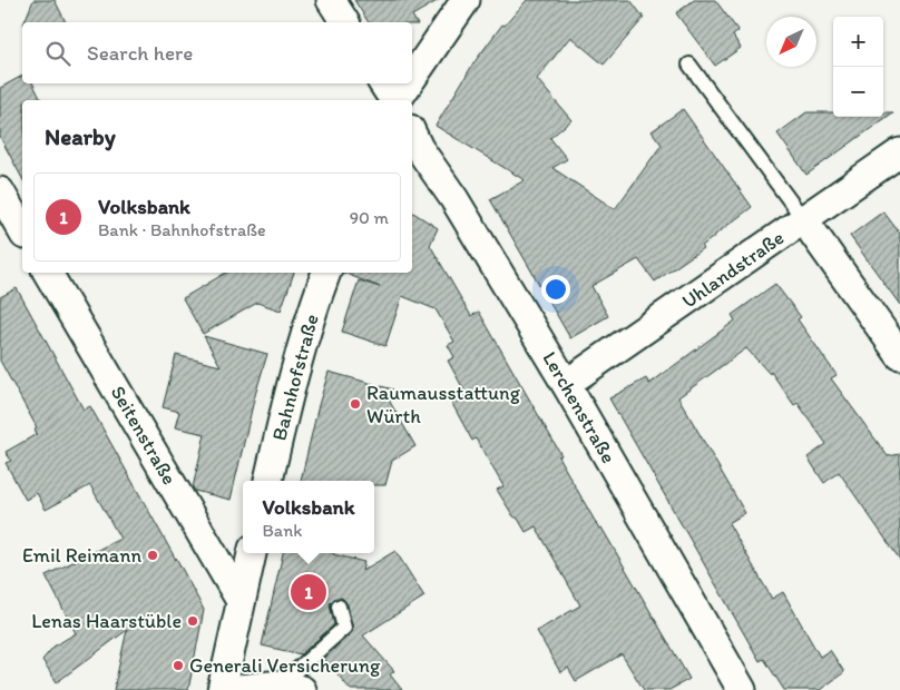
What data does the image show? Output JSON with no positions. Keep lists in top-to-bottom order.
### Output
{
  "streets": {
    "street": [
      "Uhlandstraße",
      "Bahnhofstraße",
      "Lerchenstraße",
      "Seitenstraße"
    ]
  },
  "crossings": [
    ["Uhlandstraße", "Lerchenstraße"]
  ],
  "places": [
    "Raumausstattung Würth",
    "Emil Reimann",
    "Lenas Haarstüble",
    "Generali Versicherung"
  ],
  "north": "bottom left",
  "page": {
    "map_buttons": ["+", "−"],
    "search": "Search here",
    "heading": "Nearby",
    "list": [
      {
        "mark": "1",
        "name": "Volksbank",
        "note": "Bank · Bahnhofstraße",
        "value": "90 m"
      }
    ],
    "popup": ["Volksbank", "Bank"],
    "pins": "1"
  }
}
